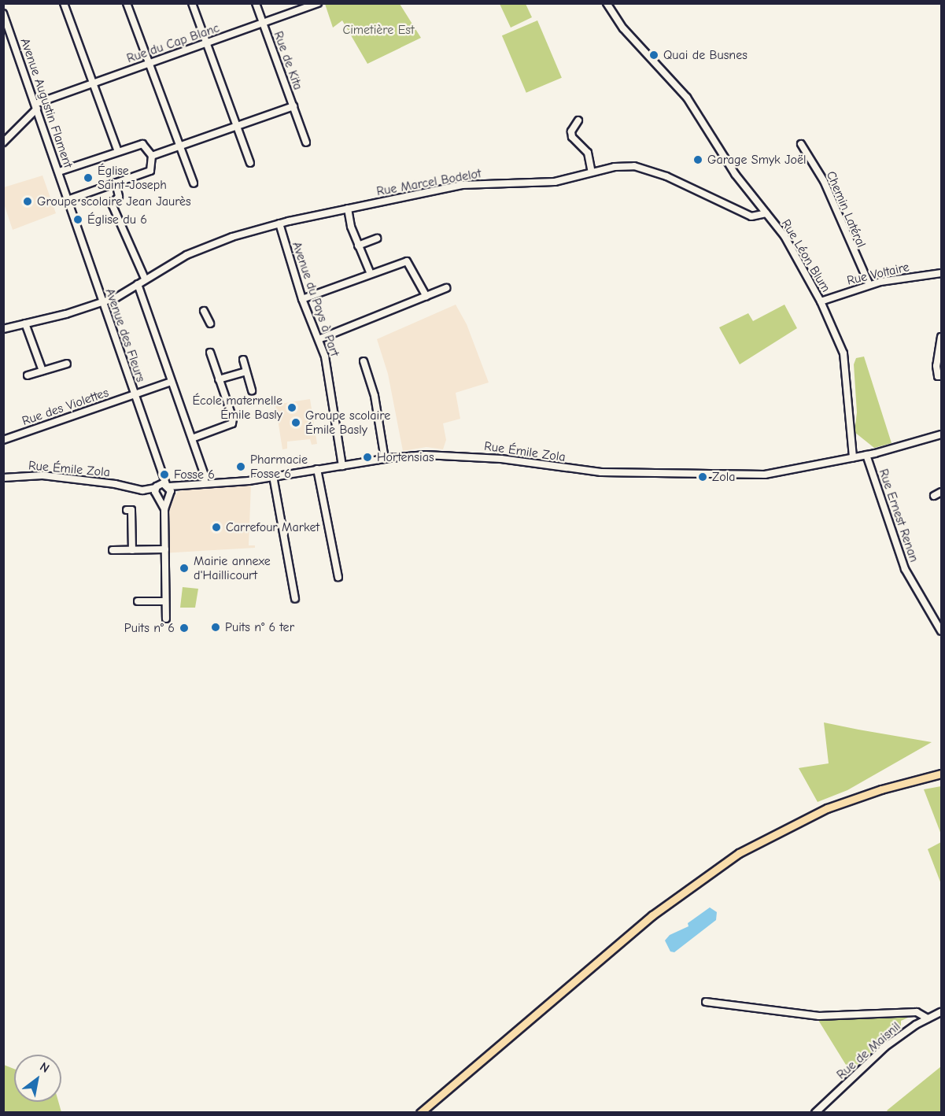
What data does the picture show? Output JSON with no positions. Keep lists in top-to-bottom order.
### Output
{
  "streets": {
    "street": [
      "Rue du Cap Blanc",
      "Rue de Kita",
      "Avenue Augustin Flament",
      "Rue Marcel Bodelot",
      "Chemin Latéral",
      "Rue Léon Blum",
      "Rue Voltaire",
      "Avenue du Pays à Part",
      "Avenue des Fleurs",
      "Rue des Violettes",
      "Rue Émile Zola",
      "Rue Ernest Renan",
      "Rue de Maisnil"
    ]
  },
  "crossings": [
    ["Rue du Cap Blanc", "Rue de Kita"],
    ["Rue du Cap Blanc", "Avenue Augustin Flament"],
    ["Avenue Augustin Flament", "Avenue des Fleurs"],
    ["Rue Marcel Bodelot", "Rue Léon Blum"],
    ["Rue Marcel Bodelot", "Avenue du Pays à Part"],
    ["Rue Marcel Bodelot", "Avenue des Fleurs"],
    ["Chemin Latéral", "Rue Voltaire"],
    ["Rue Léon Blum", "Rue Voltaire"],
    ["Rue Léon Blum", "Rue Émile Zola"],
    ["Avenue du Pays à Part", "Rue Émile Zola"],
    ["Avenue des Fleurs", "Rue des Violettes"],
    ["Avenue des Fleurs", "Rue Émile Zola"],
    ["Rue Émile Zola", "Rue Ernest Renan"]
  ],
  "parks": ["Cimetière Est"],
  "places": [
    "Quai de Busnes",
    "Garage Smyk Joël",
    "Église Saint-Joseph",
    "Groupe scolaire Jean Jaurès",
    "Église du 6",
    "École maternelle Émile Basly",
    "Groupe scolaire Émile Basly",
    "Hortensias",
    "Pharmacie Fosse 6",
    "Fosse 6",
    "Zola",
    "Carrefour Market",
    "Mairie annexe d'Haillicourt",
    "Puits n° 6 ter",
    "Puits n° 6"
  ],
  "north": "top right"
}
